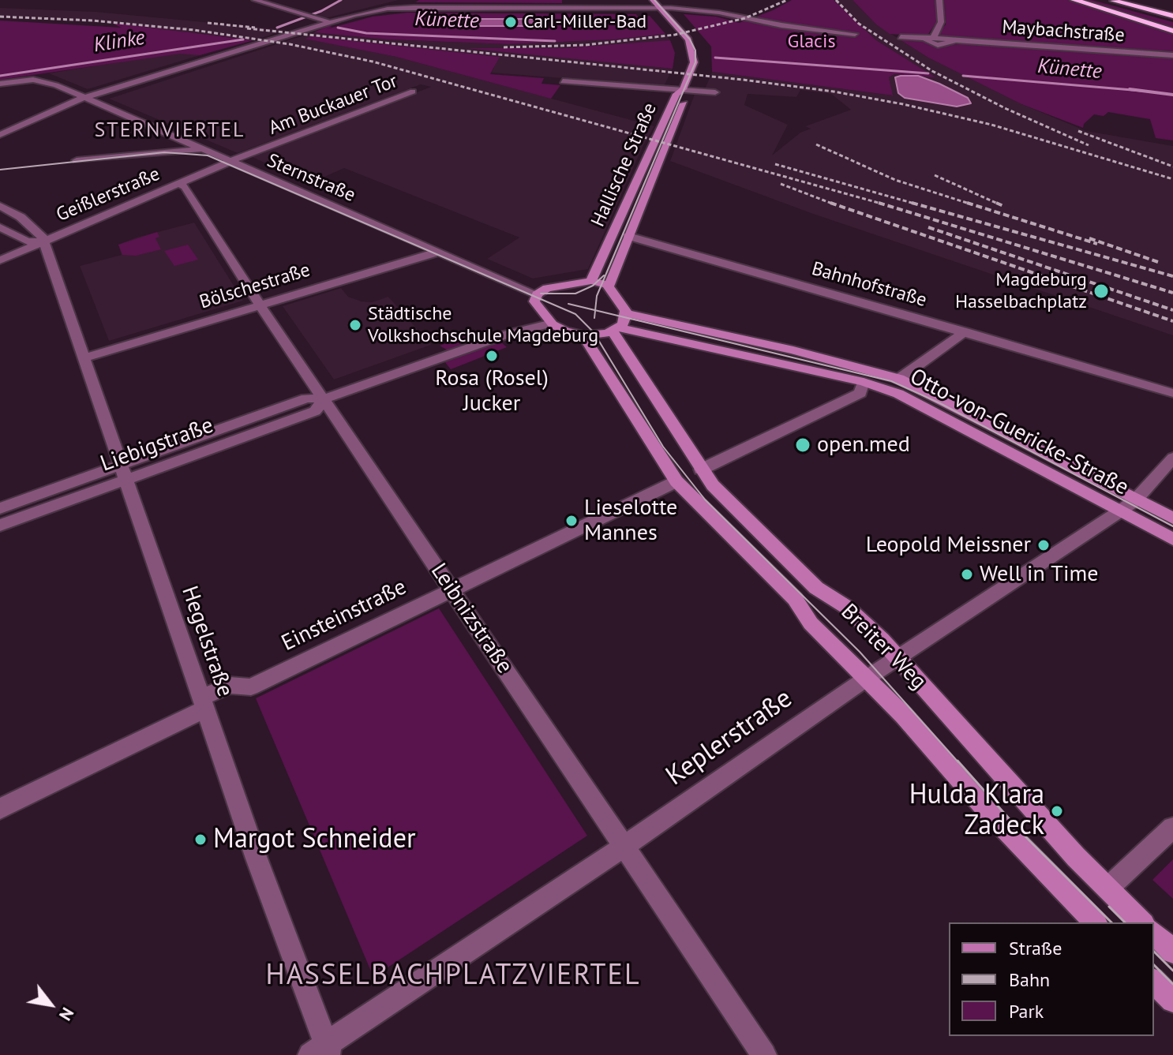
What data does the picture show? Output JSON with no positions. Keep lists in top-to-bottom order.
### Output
{
  "streets": {
    "street": [
      "Maybachstraße",
      "Am Buckauer Tor",
      "Hallische Straße",
      "Sternstraße",
      "Geißlerstraße",
      "Bahnhofstraße",
      "Bölschestraße",
      "Otto-von-Guericke-Straße",
      "Liebigstraße",
      "Einsteinstraße",
      "Leibnizstraße",
      "Hegelstraße",
      "Breiter Weg",
      "Keplerstraße"
    ]
  },
  "crossings": [
    ["Am Buckauer Tor", "Sternstraße"],
    ["Am Buckauer Tor", "Geißlerstraße"],
    ["Hallische Straße", "Bahnhofstraße"],
    ["Sternstraße", "Geißlerstraße"],
    ["Sternstraße", "Bölschestraße"],
    ["Geißlerstraße", "Leibnizstraße"],
    ["Geißlerstraße", "Hegelstraße"],
    ["Bölschestraße", "Leibnizstraße"],
    ["Bölschestraße", "Hegelstraße"],
    ["Otto-von-Guericke-Straße", "Breiter Weg"],
    ["Otto-von-Guericke-Straße", "Keplerstraße"],
    ["Liebigstraße", "Leibnizstraße"],
    ["Liebigstraße", "Hegelstraße"],
    ["Einsteinstraße", "Leibnizstraße"],
    ["Einsteinstraße", "Hegelstraße"],
    ["Einsteinstraße", "Breiter Weg"],
    ["Leibnizstraße", "Keplerstraße"],
    ["Hegelstraße", "Keplerstraße"],
    ["Breiter Weg", "Keplerstraße"]
  ],
  "districts": ["STERNVIERTEL", "HASSELBACHPLATZVIERTEL"],
  "water": ["Künette", "Klinke"],
  "parks": ["Glacis"],
  "places": [
    "Carl-Miller-Bad",
    "Magdeburg Hasselbachplatz",
    "Städtische Volkshochschule Magdeburg",
    "Rosa (Rosel) Jucker",
    "open.med",
    "Lieselotte Mannes",
    "Leopold Meissner",
    "Well in Time",
    "Hulda Klara Zadeck",
    "Margot Schneider"
  ],
  "legend": ["Straße", "Bahn", "Park"],
  "north": "bottom right"
}
